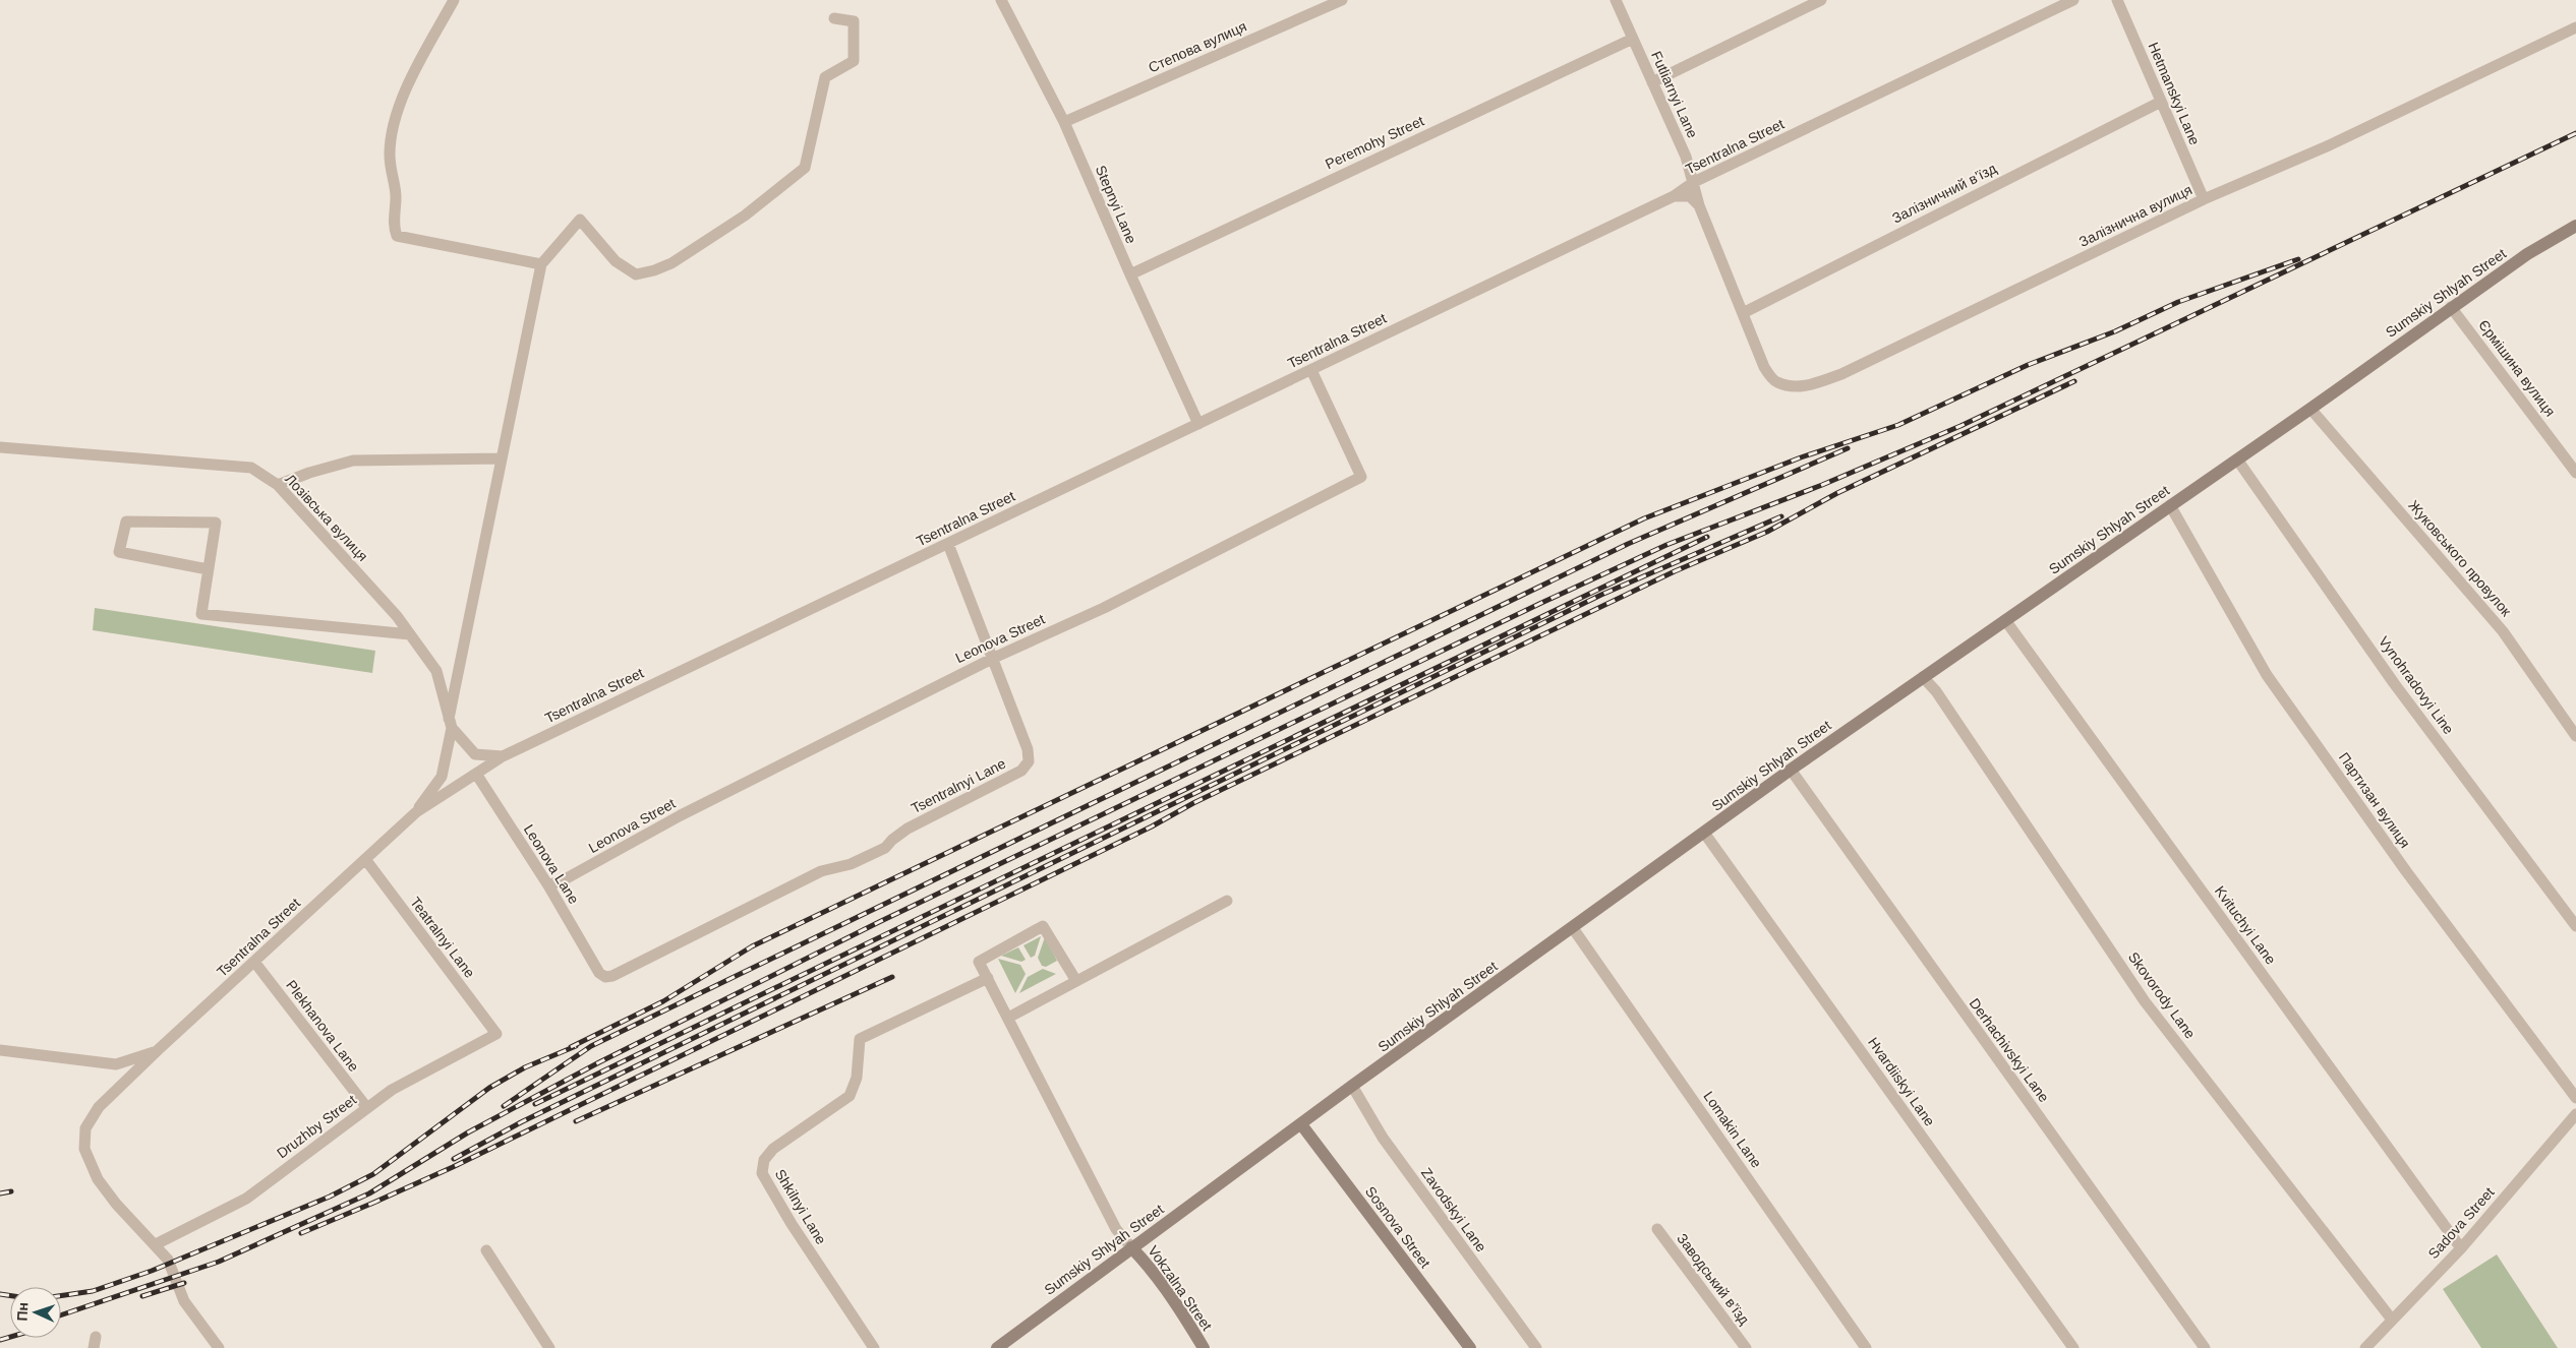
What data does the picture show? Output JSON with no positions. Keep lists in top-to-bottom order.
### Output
{
  "streets": {
    "main road": ["Sumskiy Shlyah Street", "Sosnova Street", "Vokzalna Street"],
    "street": [
      "Степова вулиця",
      "Hetmanskyi Lane",
      "Futliarnyi Lane",
      "Peremohy Street",
      "Tsentralna Street",
      "Залізничний в’їзд",
      "Stepnyi Lane",
      "Залізнична вулиця",
      "Єрмішина вулиця",
      "Лозівська вулиця",
      "Жуковського провулок",
      "Leonova Street",
      "Vynohradovyi Line",
      "Tsentralnyi Lane",
      "Партизан вулиця",
      "Leonova Lane",
      "Kvituchyi Lane",
      "Teatralnyi Lane",
      "Skovorody Lane",
      "Plekhanova Lane",
      "Derhachivskyi Lane",
      "Hvardiiskyi Lane",
      "Druzhby Street",
      "Lomakin Lane",
      "Shkilnyi Lane",
      "Zavodskyi Lane",
      "Sadova Street",
      "Заводський в’їзд"
    ]
  },
  "crossings": [
    ["Степова вулиця", "Stepnyi Lane"],
    ["Hetmanskyi Lane", "Залізничний в’їзд"],
    ["Hetmanskyi Lane", "Залізнична вулиця"],
    ["Futliarnyi Lane", "Peremohy Street"],
    ["Futliarnyi Lane", "Tsentralna Street"],
    ["Futliarnyi Lane", "Залізничний в’їзд"],
    ["Futliarnyi Lane", "Залізнична вулиця"],
    ["Peremohy Street", "Stepnyi Lane"],
    ["Tsentralna Street", "Stepnyi Lane"],
    ["Tsentralna Street", "Лозівська вулиця"],
    ["Tsentralna Street", "Leonova Street"],
    ["Tsentralna Street", "Tsentralnyi Lane"],
    ["Tsentralna Street", "Leonova Lane"],
    ["Tsentralna Street", "Teatralnyi Lane"],
    ["Tsentralna Street", "Plekhanova Lane"],
    ["Tsentralna Street", "Druzhby Street"],
    ["Залізничний в’їзд", "Залізнична вулиця"],
    ["Sumskiy Shlyah Street", "Єрмішина вулиця"],
    ["Sumskiy Shlyah Street", "Жуковського провулок"],
    ["Sumskiy Shlyah Street", "Vynohradovyi Line"],
    ["Sumskiy Shlyah Street", "Партизан вулиця"],
    ["Sumskiy Shlyah Street", "Kvituchyi Lane"],
    ["Sumskiy Shlyah Street", "Skovorody Lane"],
    ["Sumskiy Shlyah Street", "Derhachivskyi Lane"],
    ["Sumskiy Shlyah Street", "Hvardiiskyi Lane"],
    ["Sumskiy Shlyah Street", "Lomakin Lane"],
    ["Sumskiy Shlyah Street", "Zavodskyi Lane"],
    ["Sumskiy Shlyah Street", "Sosnova Street"],
    ["Sumskiy Shlyah Street", "Vokzalna Street"],
    ["Leonova Street", "Tsentralnyi Lane"],
    ["Leonova Street", "Leonova Lane"],
    ["Tsentralnyi Lane", "Leonova Lane"],
    ["Kvituchyi Lane", "Sadova Street"],
    ["Teatralnyi Lane", "Druzhby Street"],
    ["Skovorody Lane", "Sadova Street"],
    ["Plekhanova Lane", "Druzhby Street"]
  ],
  "north": "left"
}
